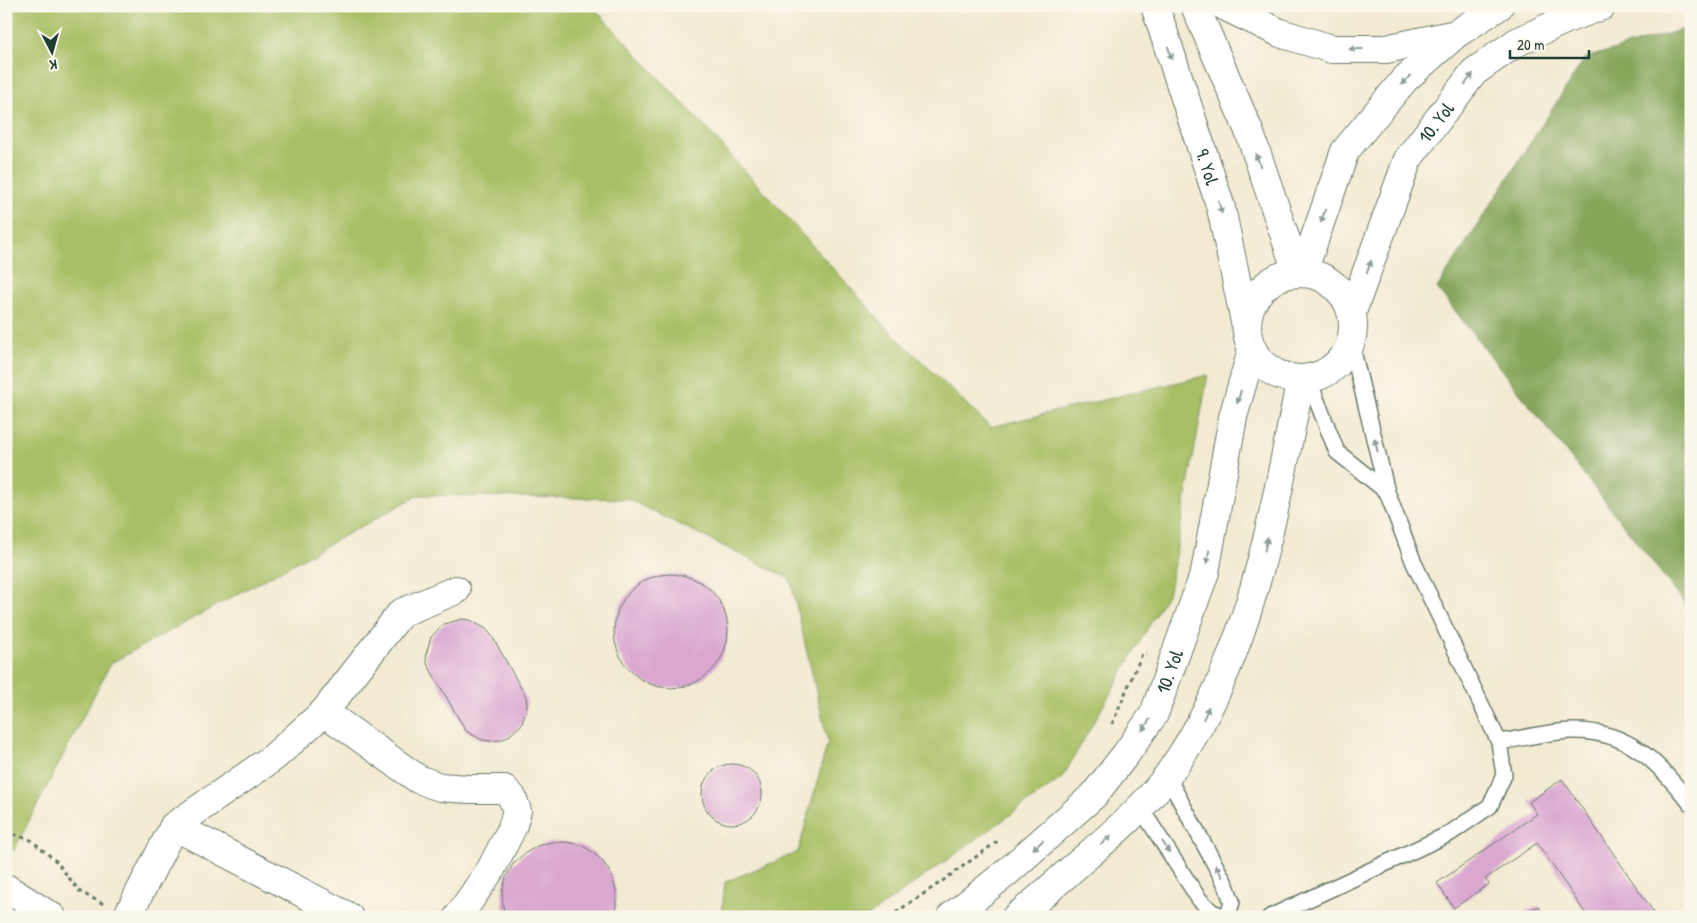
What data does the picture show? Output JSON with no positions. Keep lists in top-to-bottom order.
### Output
{
  "streets": {
    "street": ["10. Yol", "9. Yol"]
  },
  "crossings": [
    ["10. Yol", "9. Yol"]
  ],
  "scale_bar": "20 m",
  "north": "bottom"
}
